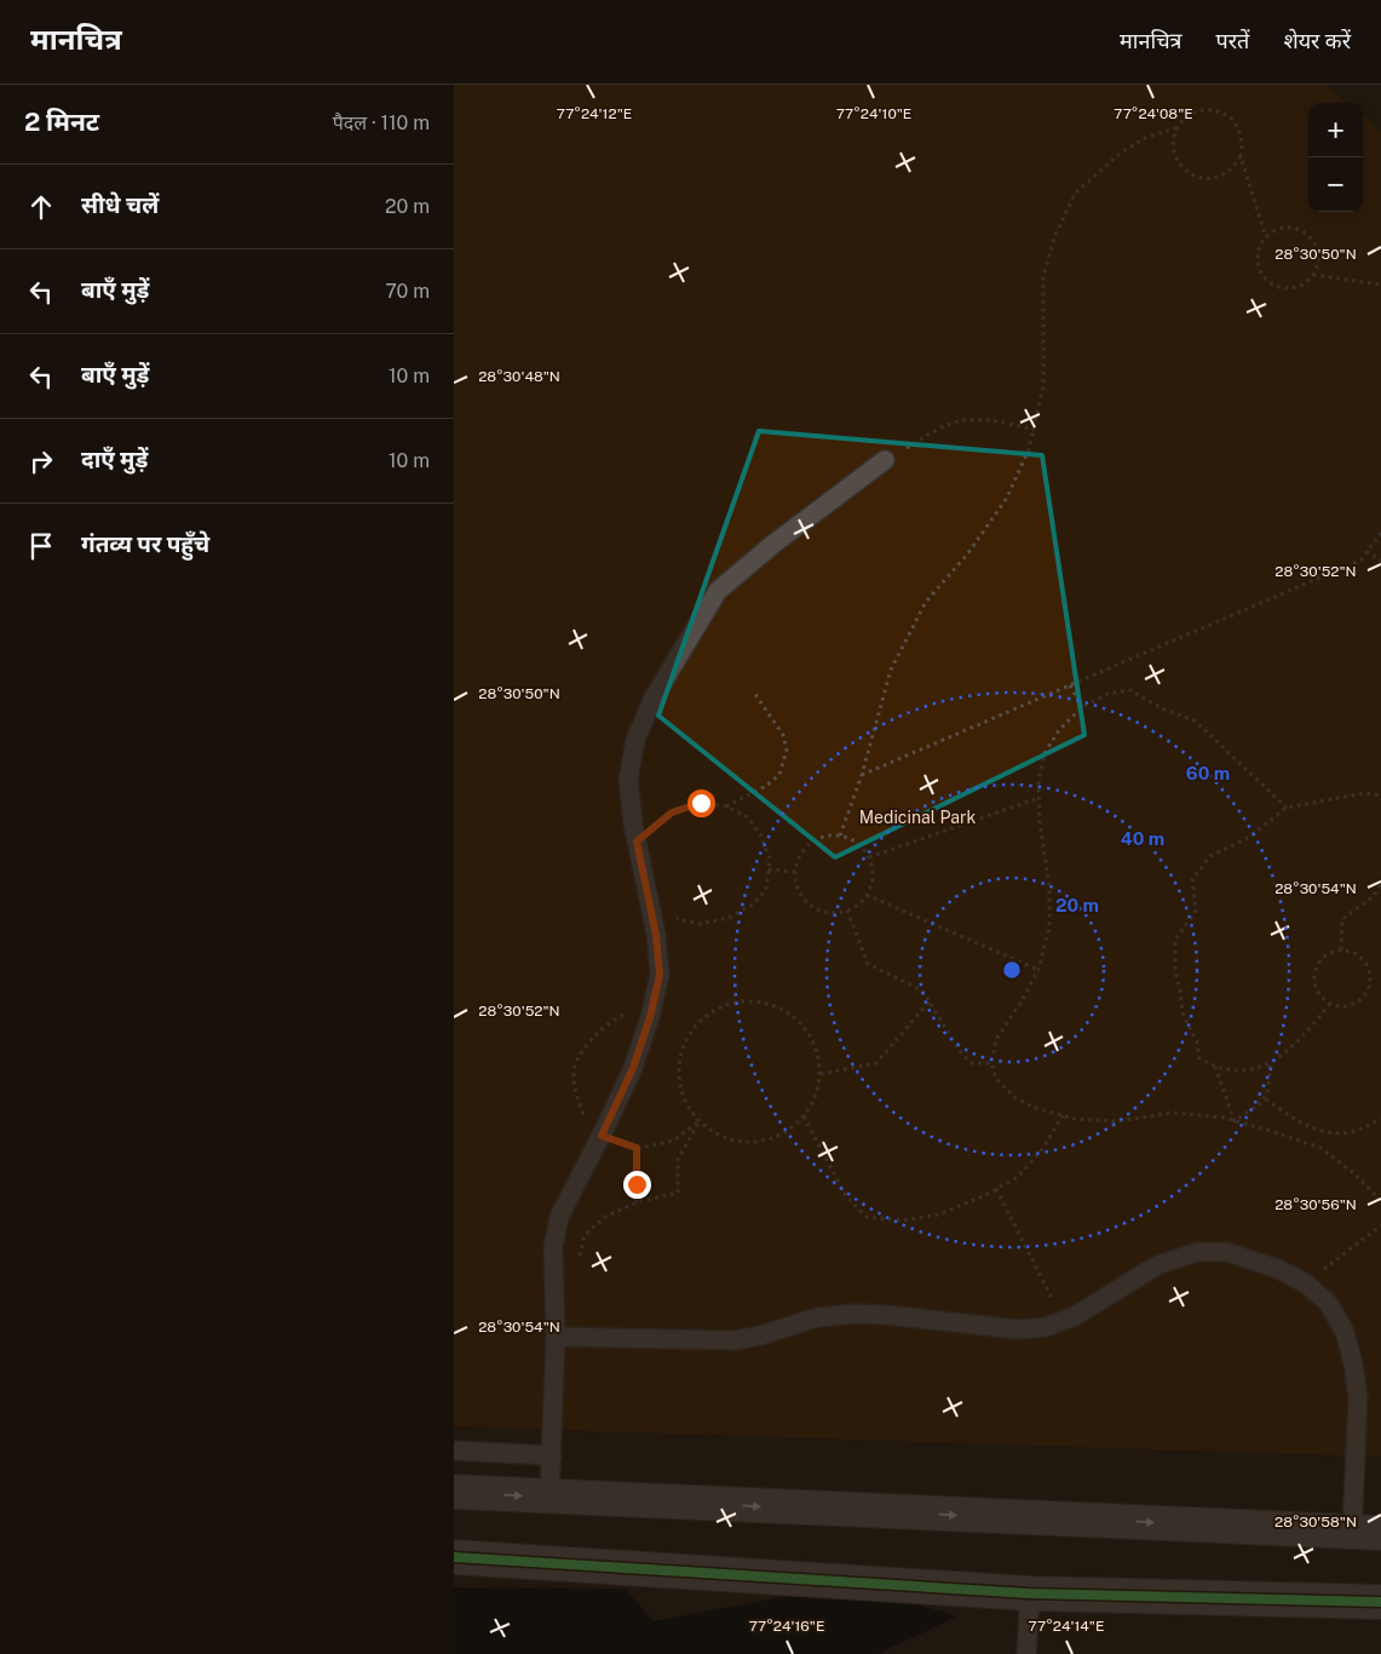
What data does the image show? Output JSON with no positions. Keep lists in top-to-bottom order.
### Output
{
  "parks": ["Medicinal Park"],
  "page": {
    "header": "मानचित्र",
    "nav": ["मानचित्र", "परतें", "शेयर करें"],
    "heading": ["2 मिनट", "पैदल · 110 m"],
    "map_buttons": ["+", "−"],
    "list": [
      ["सीधे चलें", "20 m"],
      ["बाएँ मुड़ें", "70 m"],
      ["बाएँ मुड़ें", "10 m"],
      ["दाएँ मुड़ें", "10 m"],
      "गंतव्य पर पहुँचे"
    ]
  },
  "coordinates": [
    "77°24'12\"E",
    "77°24'10\"E",
    "77°24'08\"E",
    "28°30'50\"N",
    "28°30'48\"N",
    "28°30'52\"N",
    "28°30'54\"N",
    "28°30'56\"N",
    "28°30'58\"N",
    "77°24'16\"E",
    "77°24'14\"E"
  ],
  "rings": ["60 m", "40 m", "20 m"]
}
